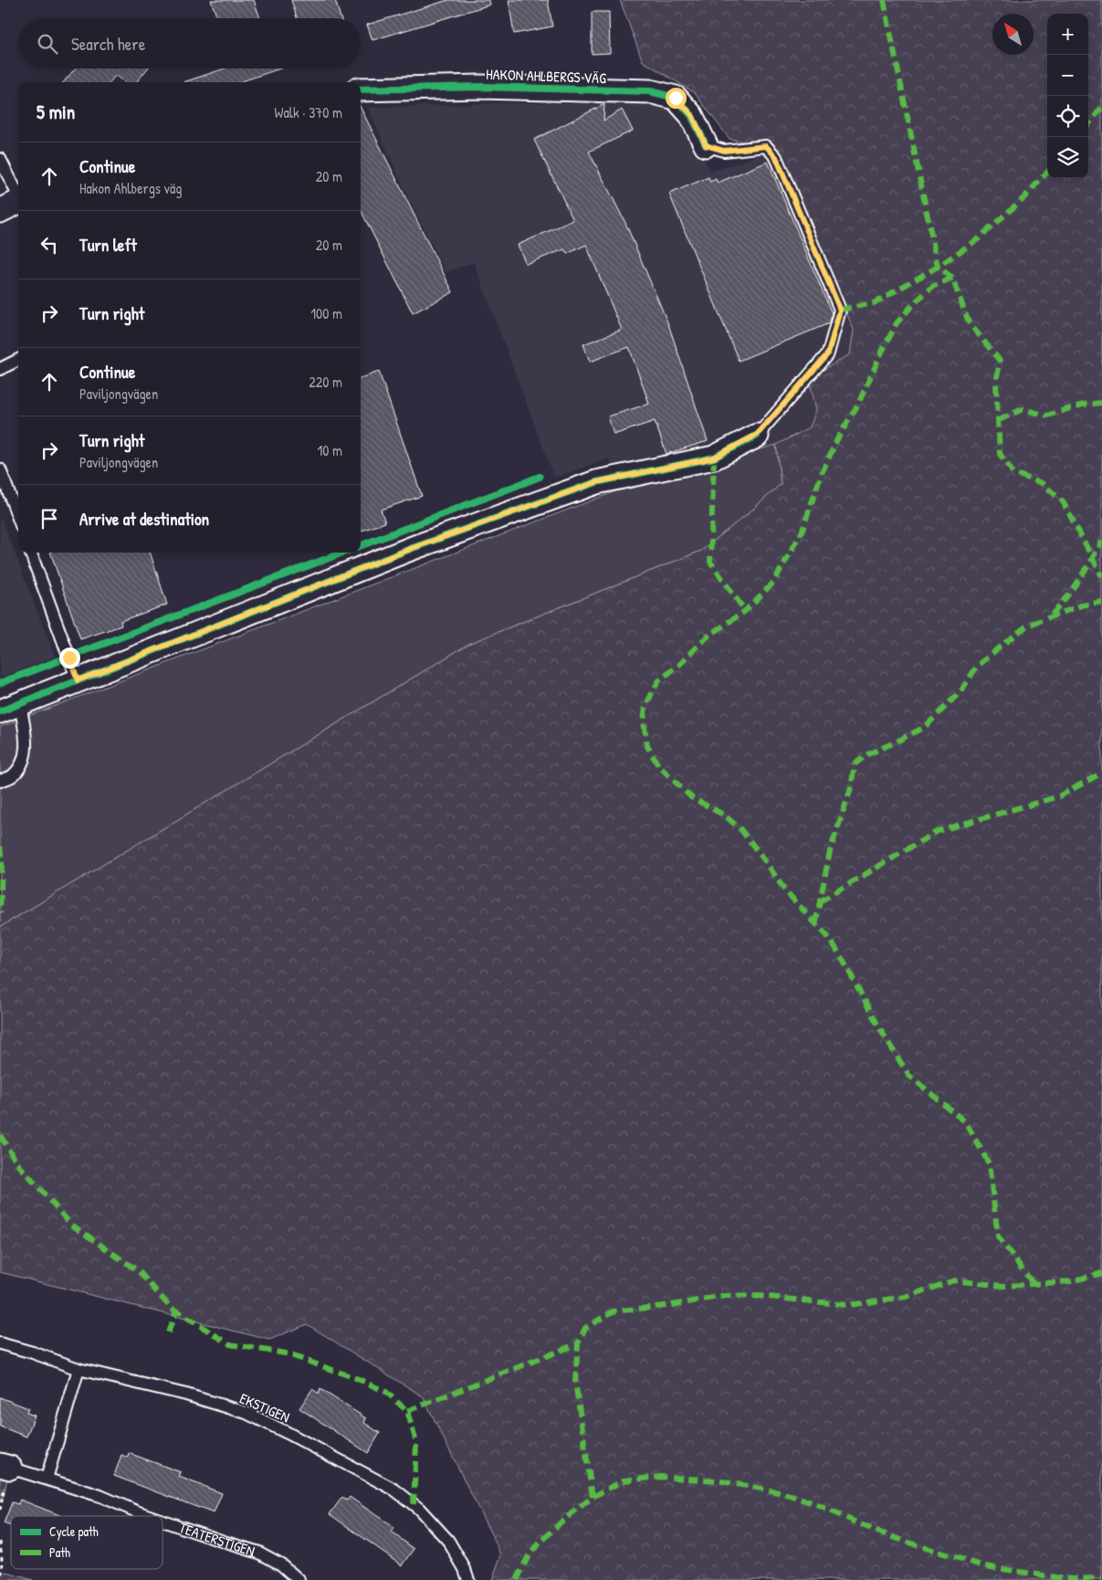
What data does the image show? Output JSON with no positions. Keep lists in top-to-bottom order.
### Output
{
  "streets": {
    "street": ["HAKON AHLBERGS VÄG"],
    "lane": ["EKSTIGEN", "TEATERSTIGEN"]
  },
  "legend": ["Cycle path", "Path"],
  "north": "top left",
  "page": {
    "map_buttons": ["+", "−"],
    "search": "Search here",
    "heading": ["5 min", "Walk · 370 m"],
    "list": [
      ["Continue", "Hakon Ahlbergs väg", "20 m"],
      ["Turn left", "20 m"],
      ["Turn right", "100 m"],
      ["Continue", "Paviljongvägen", "220 m"],
      ["Turn right", "Paviljongvägen", "10 m"],
      "Arrive at destination"
    ]
  }
}
